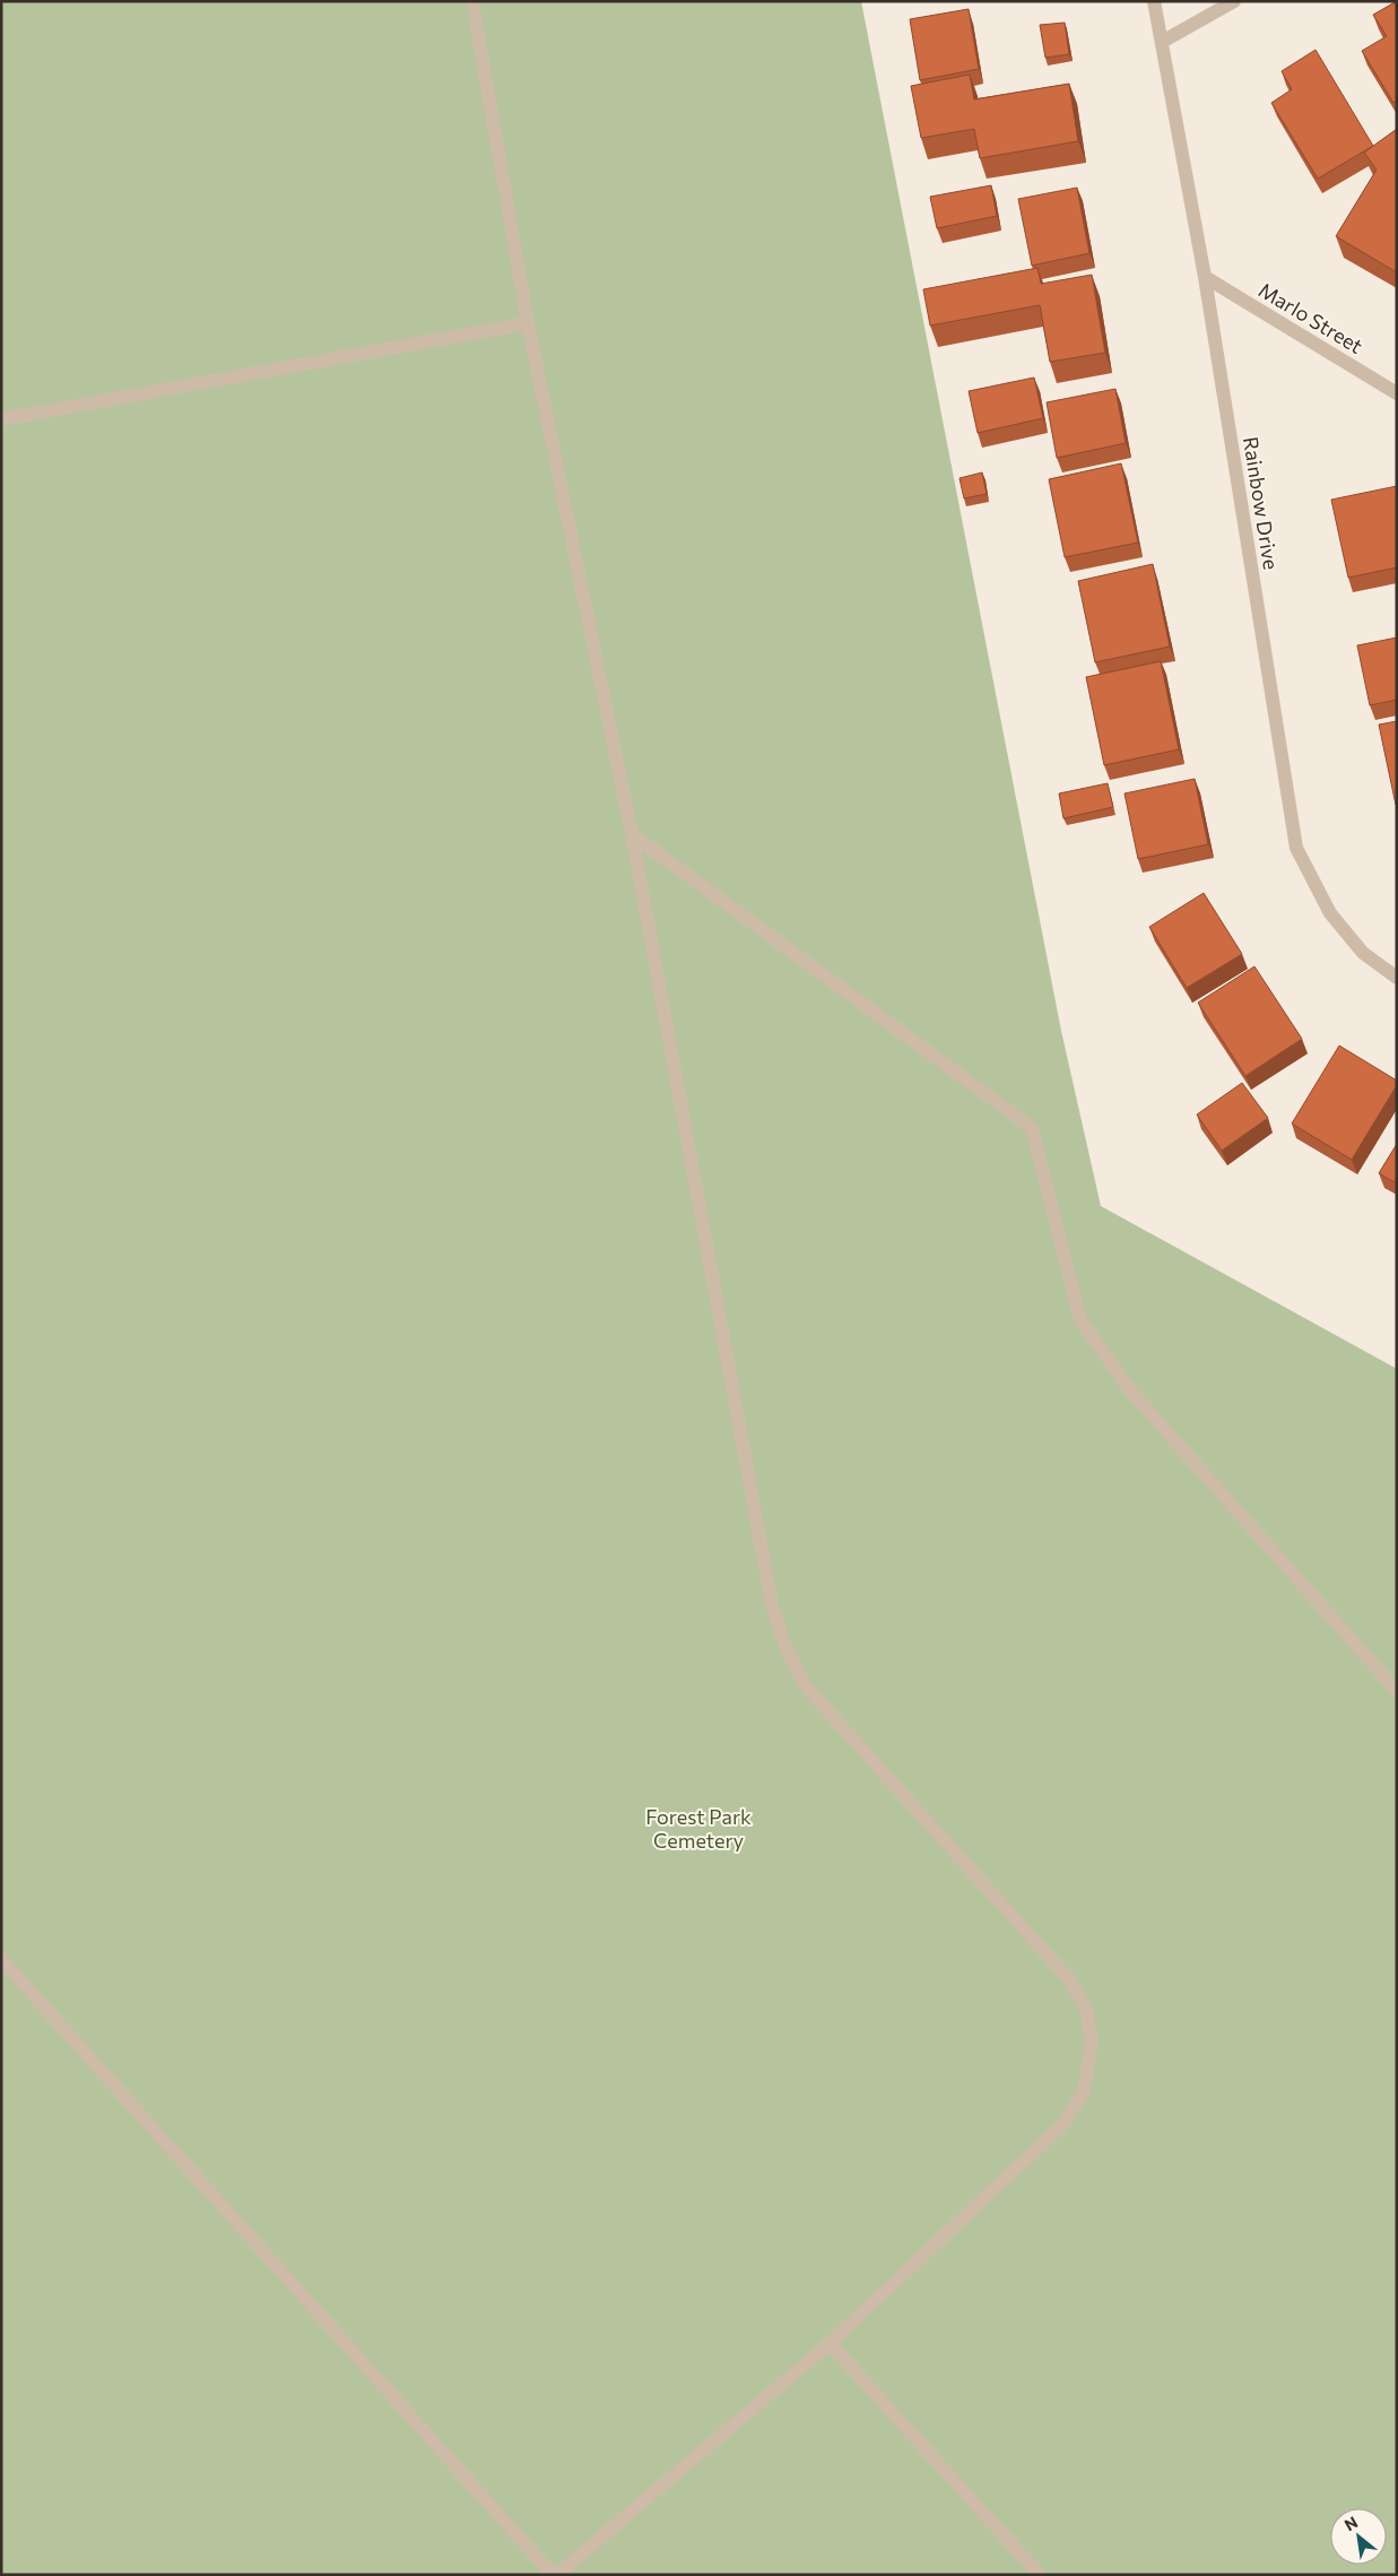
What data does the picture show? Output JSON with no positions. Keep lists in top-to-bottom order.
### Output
{
  "streets": {
    "street": ["Marlo Street", "Rainbow Drive"]
  },
  "crossings": [
    ["Marlo Street", "Rainbow Drive"]
  ],
  "parks": ["Forest Park Cemetery"],
  "north": "top left"
}
